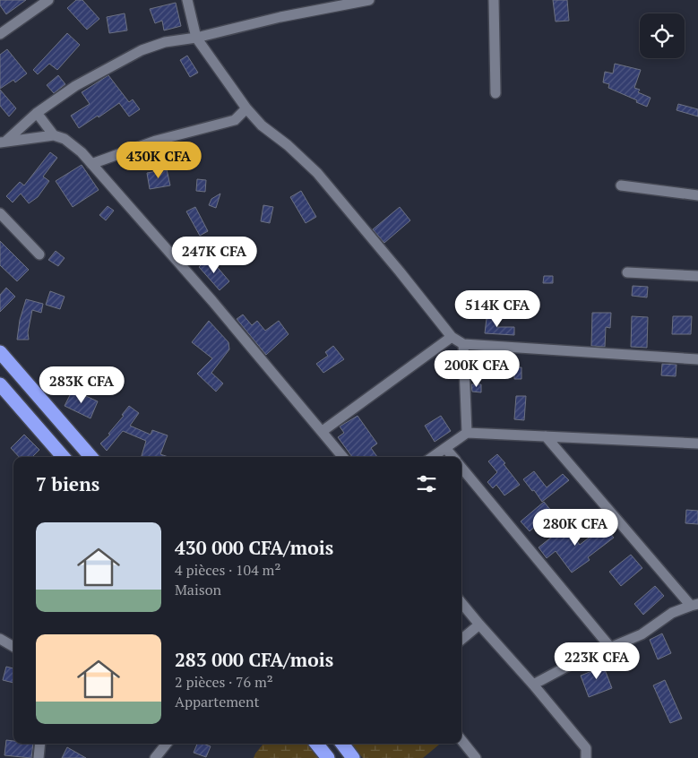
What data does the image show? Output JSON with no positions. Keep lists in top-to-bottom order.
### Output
{
  "page": {
    "price": [
      "430K CFA",
      "247K CFA",
      "514K CFA",
      "200K CFA",
      "283K CFA",
      "280K CFA",
      "223K CFA"
    ],
    "heading": "7 biens",
    "list": [
      {
        "name": "430 000 CFA/mois",
        "note": "4 pièces · 104 m² · Maison"
      },
      {
        "name": "283 000 CFA/mois",
        "note": "2 pièces · 76 m² · Appartement"
      }
    ]
  }
}
